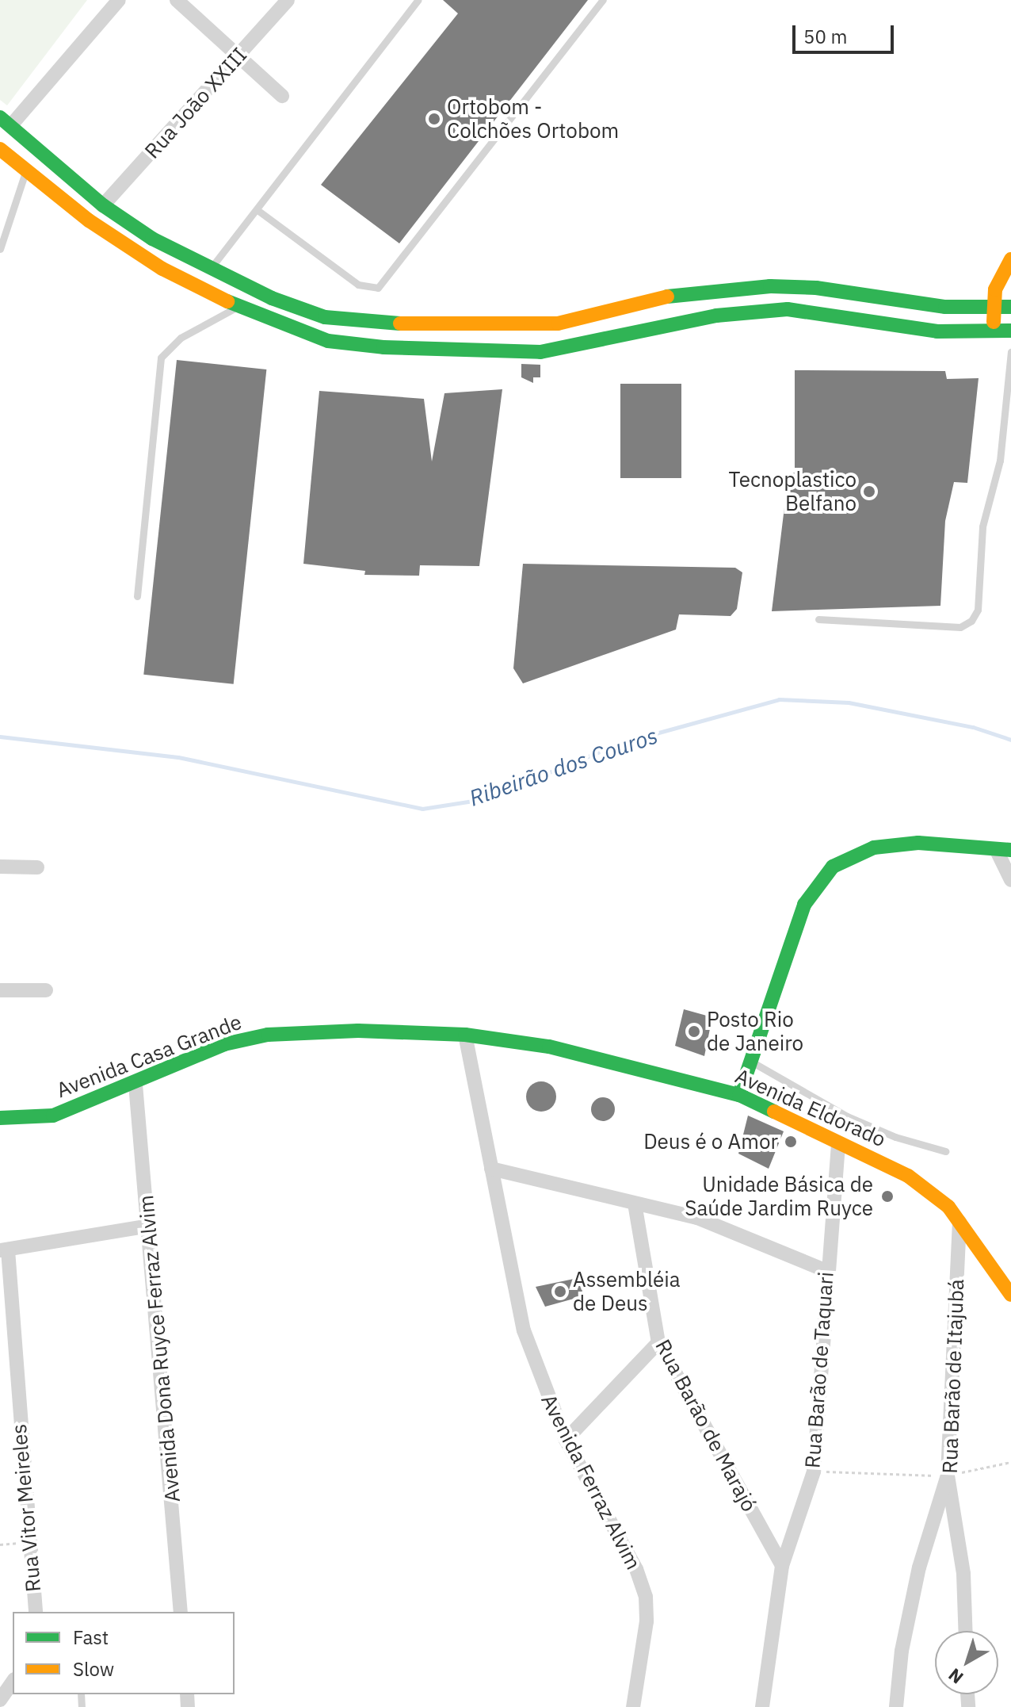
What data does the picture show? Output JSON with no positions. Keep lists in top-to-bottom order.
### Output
{
  "streets": {
    "main road": ["Avenida Casa Grande", "Avenida Eldorado"],
    "street": [
      "Rua João XXIII",
      "Avenida Dona Ruyce Ferraz Alvim",
      "Rua Barão de Taquari",
      "Rua Barão de Itajubá",
      "Rua Barão de Marajó",
      "Avenida Ferraz Alvim",
      "Rua Vitor Meireles"
    ]
  },
  "crossings": [
    ["Avenida Casa Grande", "Avenida Eldorado"],
    ["Avenida Casa Grande", "Avenida Dona Ruyce Ferraz Alvim"],
    ["Avenida Casa Grande", "Avenida Ferraz Alvim"],
    ["Avenida Eldorado", "Rua Barão de Taquari"],
    ["Avenida Eldorado", "Rua Barão de Itajubá"],
    ["Avenida Eldorado", "Avenida Ferraz Alvim"],
    ["Rua Barão de Taquari", "Rua Barão de Marajó"]
  ],
  "water": ["Ribeirão dos Couros"],
  "places": [
    "Ortobom - Colchões Ortobom",
    "Tecnoplastico Belfano",
    "Posto Rio de Janeiro",
    "Deus é o Amor",
    "Unidade Básica de Saúde Jardim Ruyce",
    "Assembléia de Deus"
  ],
  "legend": ["Fast", "Slow"],
  "scale_bar": "50 m",
  "north": "bottom left"
}
